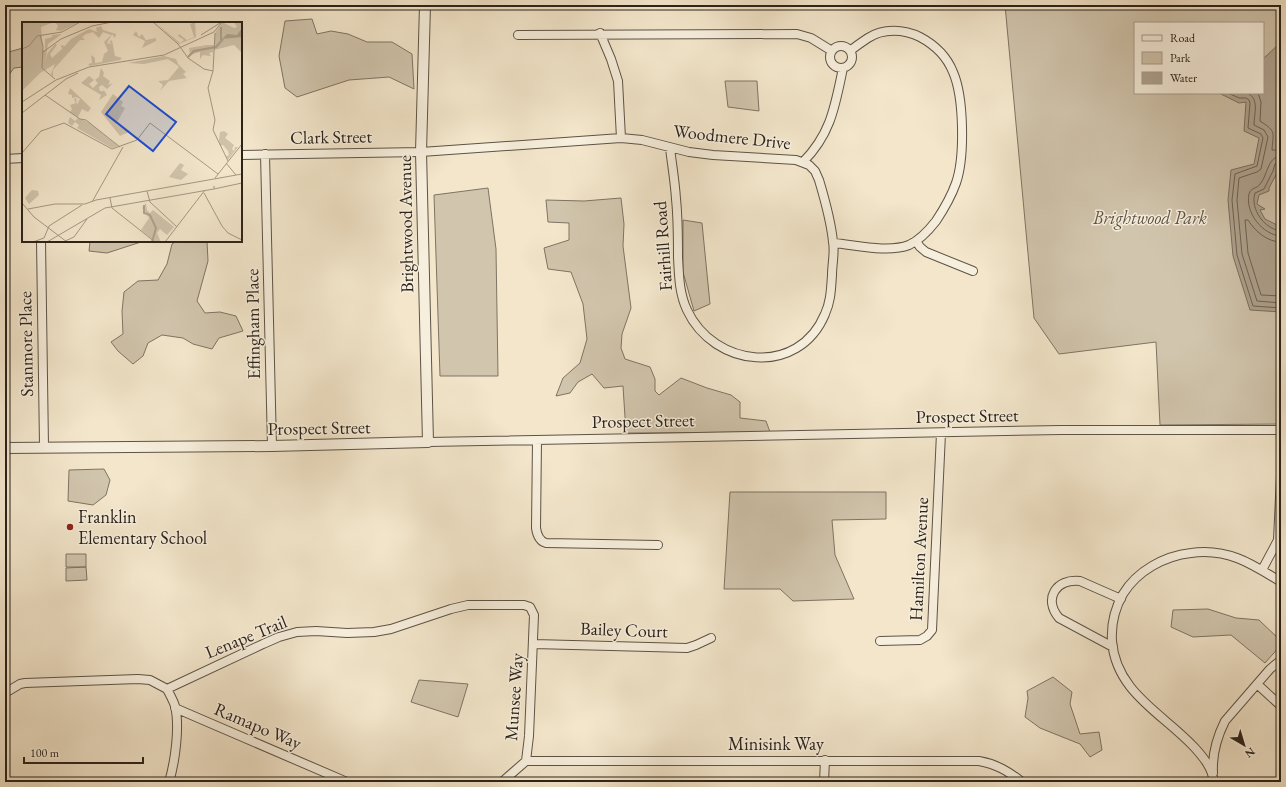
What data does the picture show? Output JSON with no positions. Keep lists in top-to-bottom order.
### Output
{
  "streets": {
    "street": [
      "Clark Street",
      "Woodmere Drive",
      "Brightwood Avenue",
      "Fairhill Road",
      "Effingham Place",
      "Stanmore Place",
      "Prospect Street",
      "Hamilton Avenue",
      "Bailey Court",
      "Lenape Trail",
      "Munsee Way",
      "Ramapo Way",
      "Minisink Way"
    ]
  },
  "crossings": [
    ["Clark Street", "Woodmere Drive"],
    ["Clark Street", "Brightwood Avenue"],
    ["Clark Street", "Effingham Place"],
    ["Woodmere Drive", "Brightwood Avenue"],
    ["Woodmere Drive", "Fairhill Road"],
    ["Brightwood Avenue", "Prospect Street"],
    ["Effingham Place", "Prospect Street"],
    ["Stanmore Place", "Prospect Street"],
    ["Prospect Street", "Hamilton Avenue"],
    ["Bailey Court", "Munsee Way"],
    ["Lenape Trail", "Munsee Way"],
    ["Munsee Way", "Minisink Way"]
  ],
  "parks": ["Brightwood Park"],
  "places": ["Franklin Elementary School"],
  "legend": ["Road", "Park", "Water"],
  "scale_bar": "100 m",
  "north": "bottom right"
}
